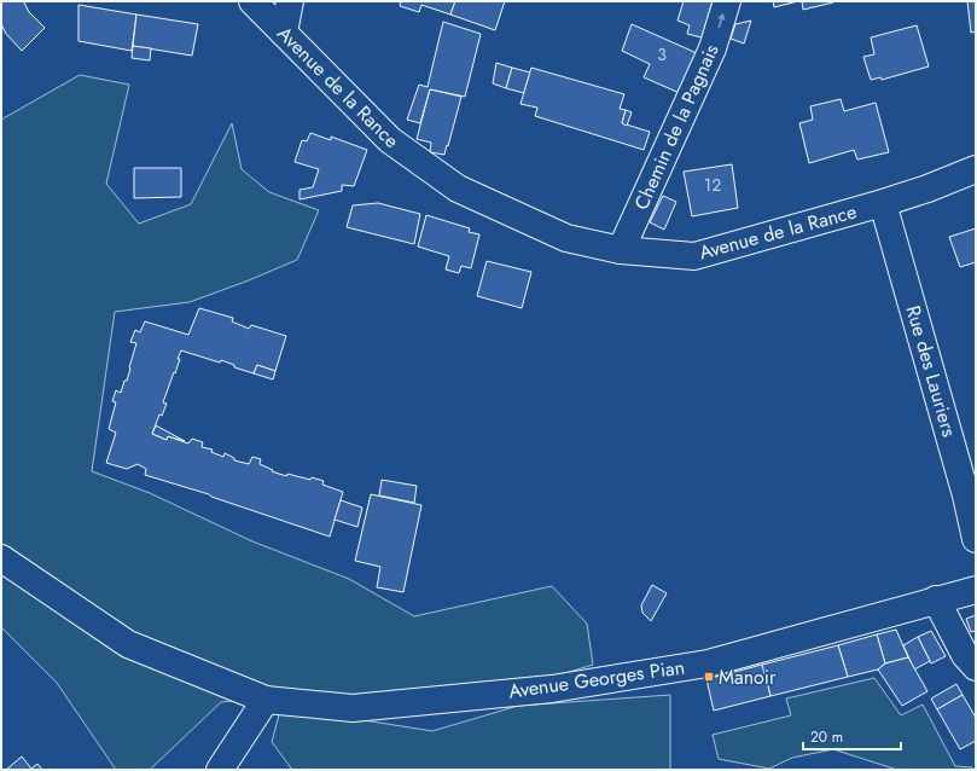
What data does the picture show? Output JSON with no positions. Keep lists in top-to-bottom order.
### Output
{
  "streets": {
    "street": [
      "Avenue de la Rance",
      "Chemin de la Pagnais",
      "Rue des Lauriers",
      "Avenue Georges Pian"
    ]
  },
  "crossings": [
    ["Avenue de la Rance", "Chemin de la Pagnais"],
    ["Avenue de la Rance", "Rue des Lauriers"]
  ],
  "one_way": ["Chemin de la Pagnais"],
  "places": {
    "transit": ["Manoir"]
  },
  "house_numbers": ["3", "12"],
  "scale_bar": "20 m"
}
